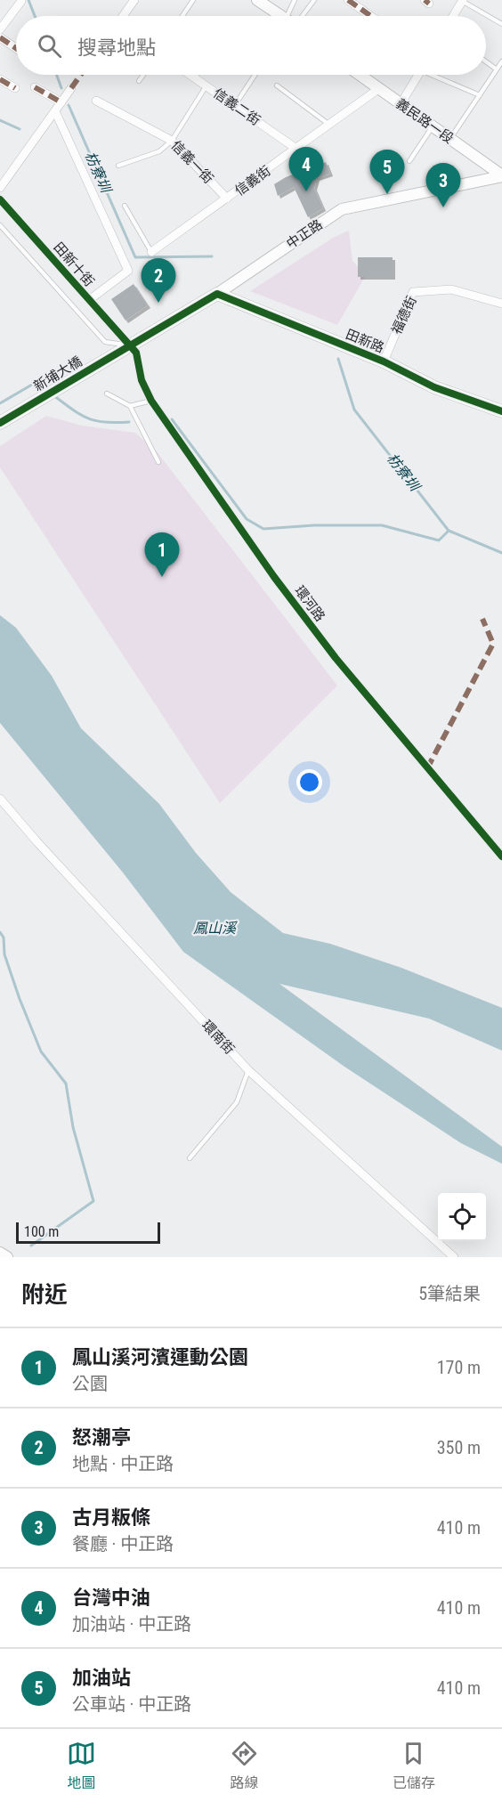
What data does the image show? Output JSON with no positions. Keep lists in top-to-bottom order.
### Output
{
  "streets": {
    "main road": ["中正路", "田新路", "新埔大橋"],
    "street": [
      "信義二街",
      "義民路一段",
      "信義一街",
      "信義街",
      "田新十街",
      "福德街",
      "環河路",
      "環南街"
    ]
  },
  "crossings": [
    ["信義二街", "信義街"],
    ["義民路一段", "信義街"],
    ["義民路一段", "中正路"],
    ["信義一街", "信義街"],
    ["中正路", "田新十街"],
    ["中正路", "田新路"],
    ["中正路", "新埔大橋"],
    ["中正路", "環河路"],
    ["田新十街", "新埔大橋"],
    ["田新十街", "環河路"],
    ["福德街", "田新路"],
    ["新埔大橋", "環河路"]
  ],
  "water": ["枋寮圳", "鳳山溪"],
  "scale_bar": "100 m",
  "page": {
    "search": "搜尋地點",
    "pins": [
      "4",
      "5",
      "3",
      "2",
      "1"
    ],
    "scale": "100 m",
    "heading": ["附近", "5筆結果"],
    "list": [
      {
        "mark": "1",
        "name": "鳳山溪河濱運動公園",
        "note": "公園",
        "value": "170 m"
      },
      {
        "mark": "2",
        "name": "怒潮亭",
        "note": "地點 · 中正路",
        "value": "350 m"
      },
      {
        "mark": "3",
        "name": "古月粄條",
        "note": "餐廳 · 中正路",
        "value": "410 m"
      },
      {
        "mark": "4",
        "name": "台灣中油",
        "note": "加油站 · 中正路",
        "value": "410 m"
      },
      {
        "mark": "5",
        "name": "加油站",
        "note": "公車站 · 中正路",
        "value": "410 m"
      }
    ],
    "nav": ["地圖", "路線", "已儲存"]
  }
}
